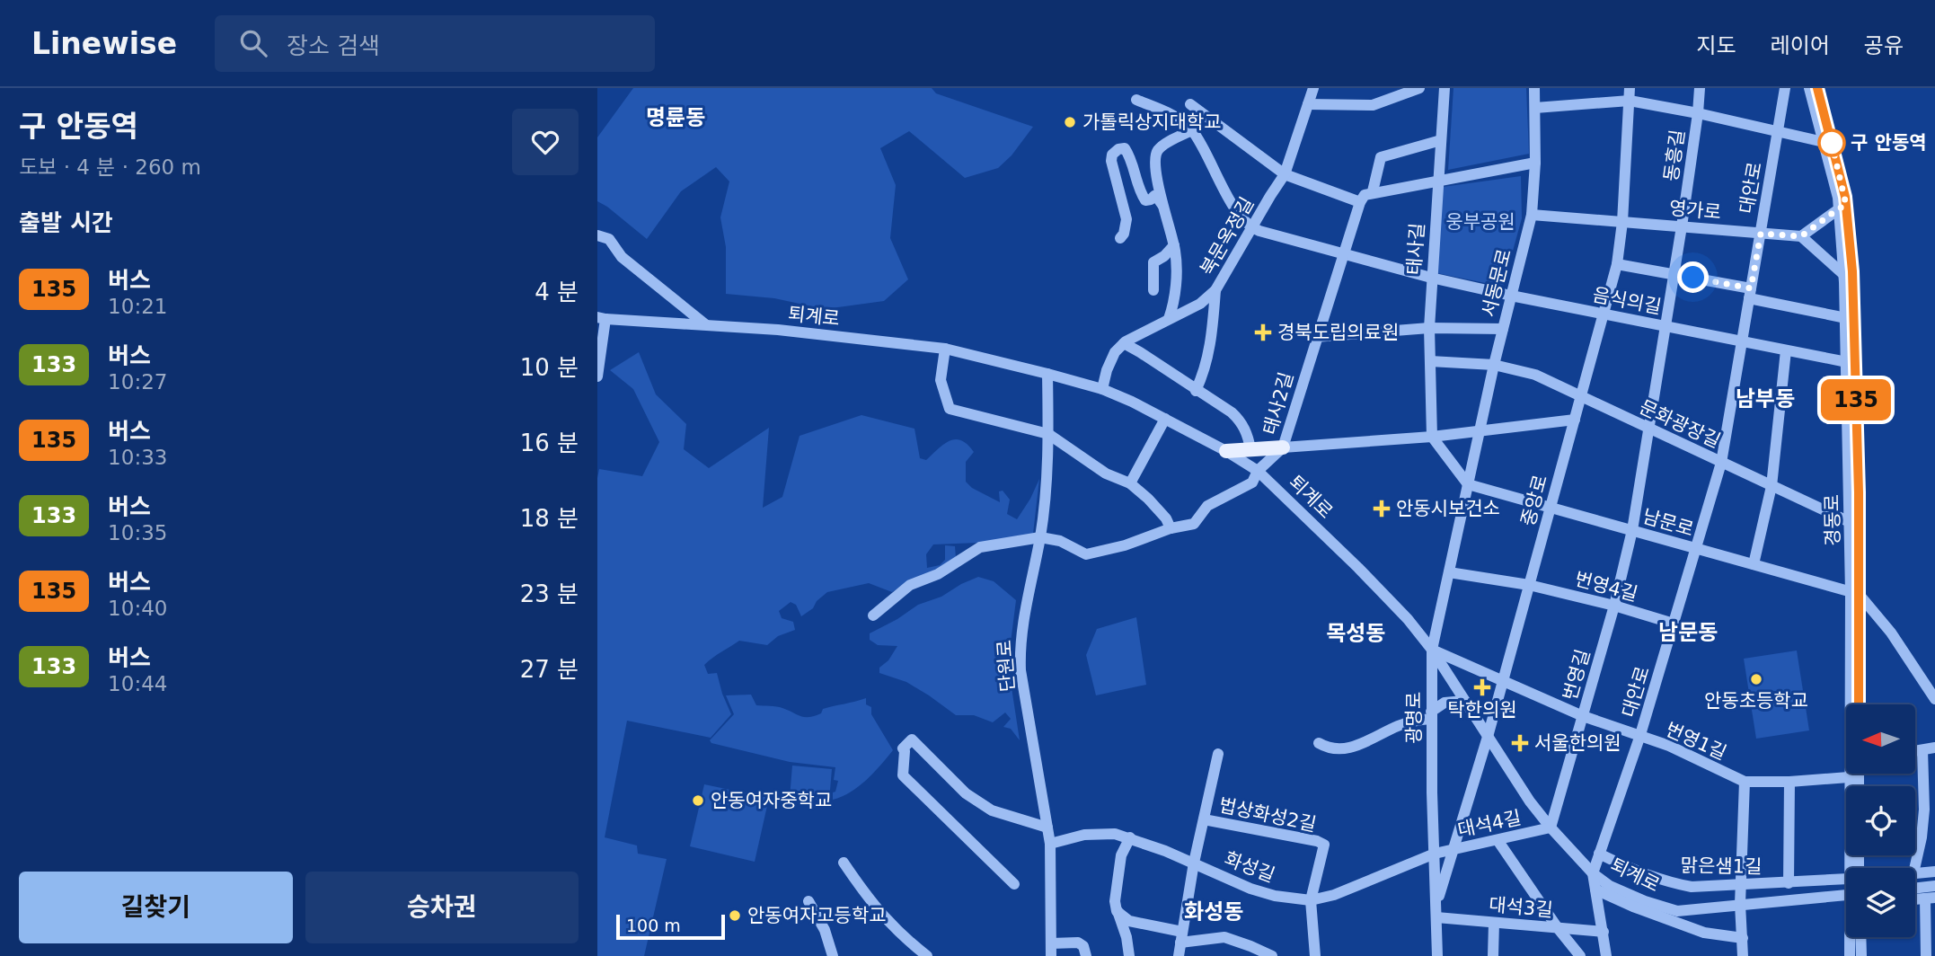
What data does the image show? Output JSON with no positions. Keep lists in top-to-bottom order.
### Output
{
  "streets": {
    "street": [
      "동흥길",
      "대안로",
      "영가로",
      "북문옥정길",
      "태사길",
      "서동문로",
      "음식의길",
      "퇴계로",
      "태사2길",
      "문화광장길",
      "중앙로",
      "경동로",
      "남문로",
      "번영4길",
      "단원로",
      "번영길",
      "광명로",
      "번영1길",
      "법상화성2길",
      "대석4길",
      "맑은샘1길",
      "화성길",
      "대석3길"
    ]
  },
  "crossings": [
    ["동흥길", "영가로"],
    ["동흥길", "음식의길"],
    ["동흥길", "문화광장길"],
    ["동흥길", "번영길"],
    ["대안로", "영가로"],
    ["대안로", "음식의길"],
    ["대안로", "퇴계로"],
    ["대안로", "문화광장길"],
    ["대안로", "남문로"],
    ["대안로", "번영4길"],
    ["대안로", "번영1길"],
    ["대안로", "맑은샘1길"],
    ["대안로", "대석3길"],
    ["영가로", "서동문로"],
    ["영가로", "중앙로"],
    ["북문옥정길", "퇴계로"],
    ["태사길", "음식의길"],
    ["태사길", "태사2길"],
    ["서동문로", "음식의길"],
    ["서동문로", "태사2길"],
    ["서동문로", "문화광장길"],
    ["서동문로", "남문로"],
    ["서동문로", "광명로"],
    ["음식의길", "태사2길"],
    ["음식의길", "중앙로"],
    ["음식의길", "경동로"],
    ["퇴계로", "중앙로"],
    ["퇴계로", "단원로"],
    ["퇴계로", "번영길"],
    ["퇴계로", "광명로"],
    ["퇴계로", "번영1길"],
    ["퇴계로", "대석4길"],
    ["태사2길", "중앙로"],
    ["문화광장길", "중앙로"],
    ["문화광장길", "경동로"],
    ["문화광장길", "번영길"],
    ["중앙로", "남문로"],
    ["중앙로", "번영4길"],
    ["중앙로", "광명로"],
    ["중앙로", "번영1길"],
    ["중앙로", "대석4길"],
    ["경동로", "남문로"],
    ["경동로", "번영1길"],
    ["남문로", "번영길"],
    ["남문로", "광명로"],
    ["번영4길", "번영길"],
    ["단원로", "화성길"],
    ["번영길", "번영1길"],
    ["번영길", "대석4길"],
    ["광명로", "번영1길"],
    ["광명로", "대석4길"],
    ["광명로", "화성길"],
    ["광명로", "대석3길"],
    ["법상화성2길", "화성길"],
    ["대석4길", "화성길"]
  ],
  "districts": [
    "명륜동",
    "남부동",
    "남문동",
    "목성동",
    "화성동"
  ],
  "parks": ["웅부공원"],
  "places": {
    "other": [
      "가톨릭상지대학교",
      "구 안동역",
      "안동초등학교",
      "안동여자중학교",
      "안동여자고등학교"
    ],
    "health": [
      "경북도립의료원",
      "안동시보건소",
      "탁한의원",
      "서울한의원"
    ]
  },
  "lines": ["bus line 135"],
  "scale_bar": "100 m",
  "north": "left",
  "page": {
    "header": "Linewise",
    "search": "장소 검색",
    "nav": ["지도", "레이어", "공유"],
    "heading": [
      ["구 안동역", "도보 · 4 분 · 260 m"],
      "출발 시간"
    ],
    "on_map": "135",
    "list": [
      {
        "mark": "135",
        "name": "버스",
        "note": "10:21",
        "value": "4 분"
      },
      {
        "mark": "133",
        "name": "버스",
        "note": "10:27",
        "value": "10 분"
      },
      {
        "mark": "135",
        "name": "버스",
        "note": "10:33",
        "value": "16 분"
      },
      {
        "mark": "133",
        "name": "버스",
        "note": "10:35",
        "value": "18 분"
      },
      {
        "mark": "135",
        "name": "버스",
        "note": "10:40",
        "value": "23 분"
      },
      {
        "mark": "133",
        "name": "버스",
        "note": "10:44",
        "value": "27 분"
      }
    ],
    "buttons": ["길찾기", "승차권"],
    "scale": "100 m"
  }
}
